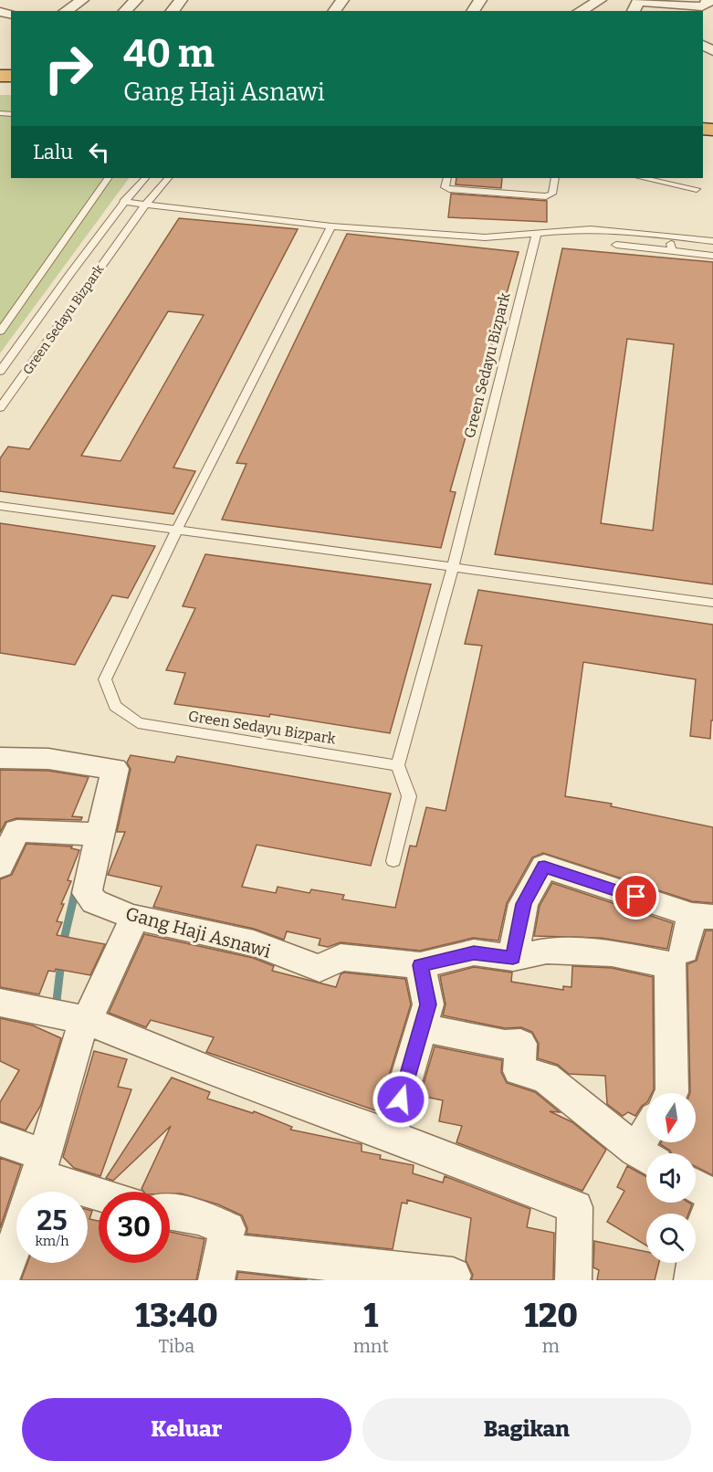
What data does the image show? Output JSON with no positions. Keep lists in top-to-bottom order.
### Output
{
  "streets": {
    "street": ["Gang Haji Asnawi"],
    "lane": ["Green Sedayu Bizpark"]
  },
  "north": "bottom",
  "page": {
    "turn": ["40 m", "Gang Haji Asnawi"],
    "then": "Lalu",
    "speed": "25 km/h",
    "limit": "30",
    "eta": [
      "13:40",
      "Tiba",
      "1",
      "mnt",
      "120",
      "m"
    ],
    "buttons": ["Keluar", "Bagikan"]
  }
}
